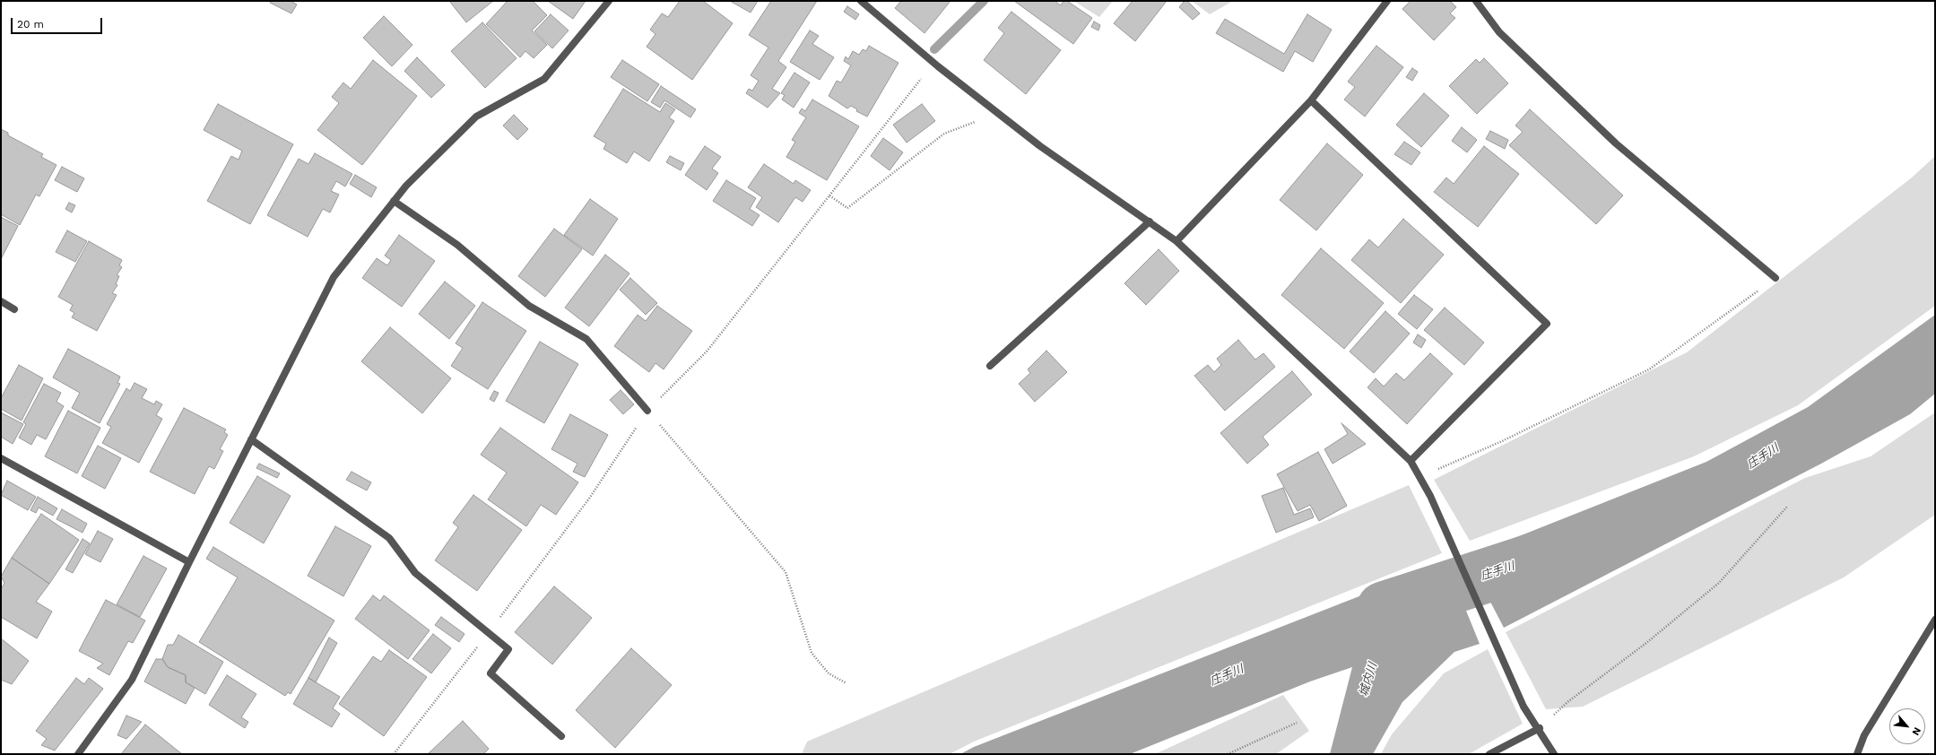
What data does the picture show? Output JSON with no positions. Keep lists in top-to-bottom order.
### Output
{
  "water": ["庄手川", "城内川"],
  "scale_bar": "20 m",
  "north": "bottom right"
}
